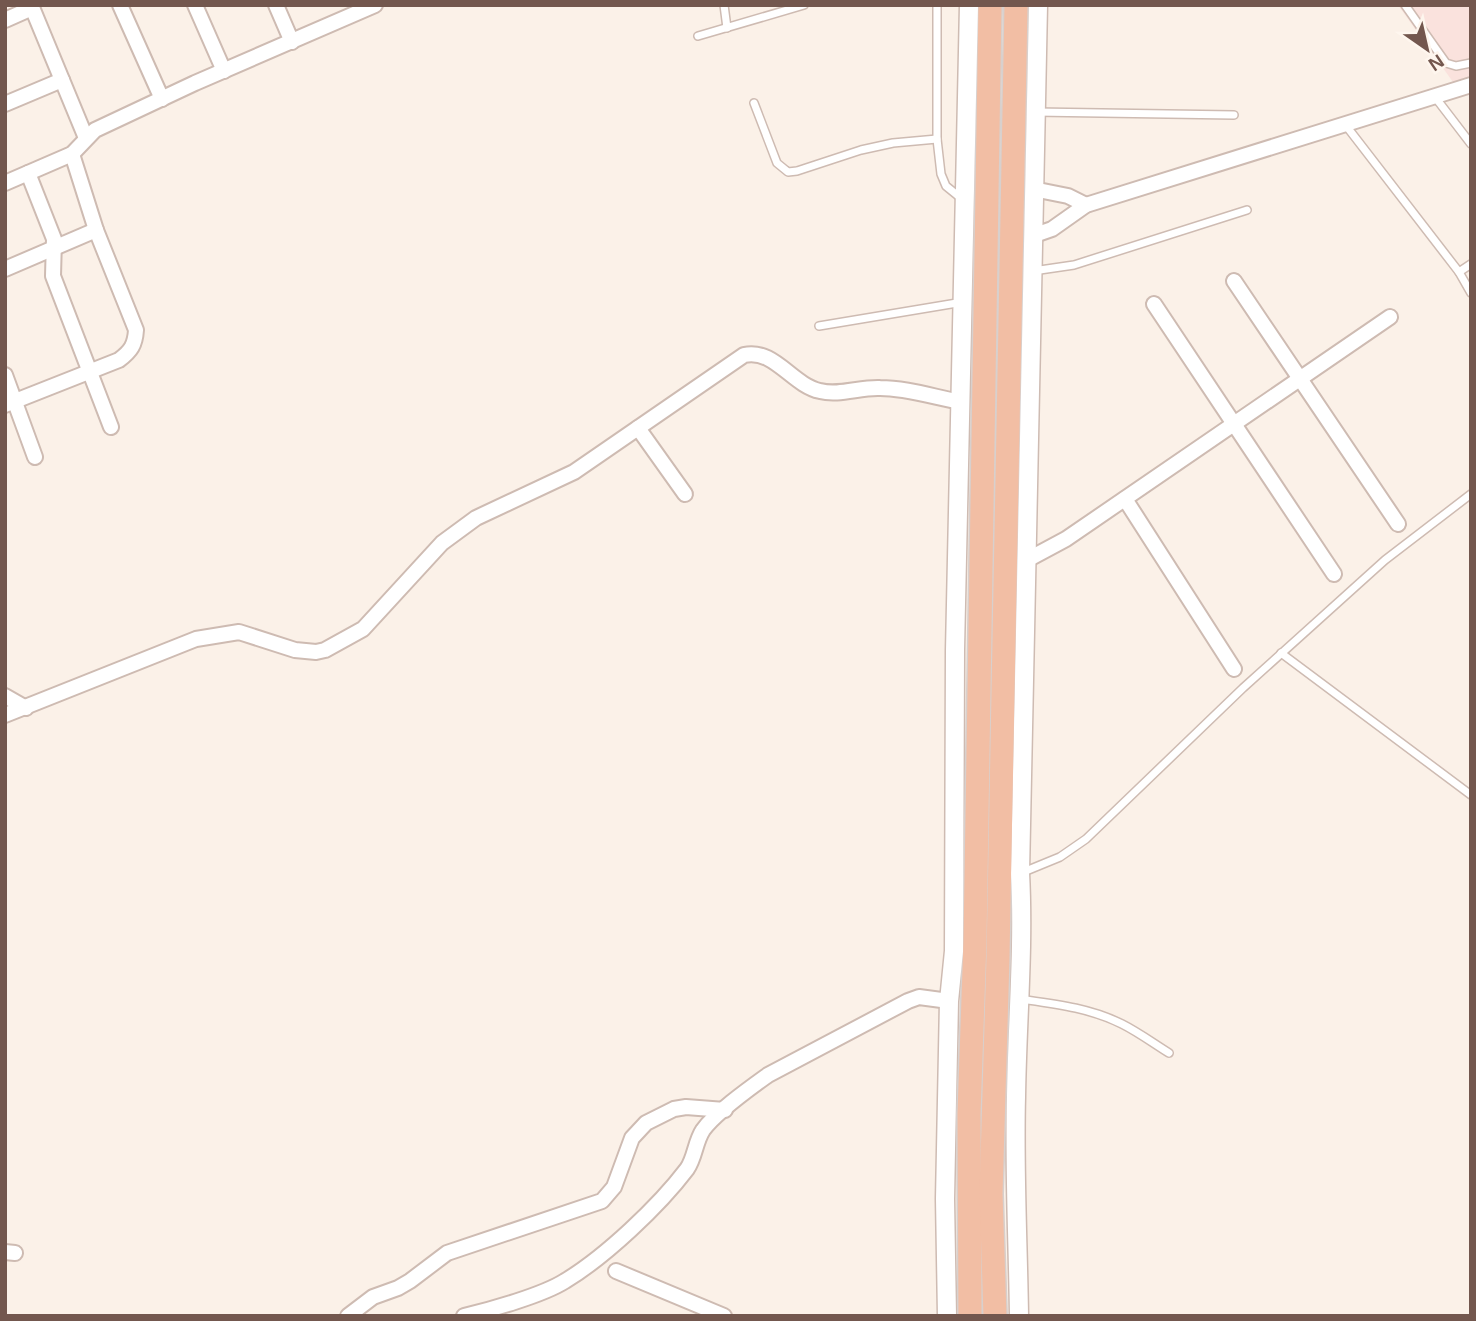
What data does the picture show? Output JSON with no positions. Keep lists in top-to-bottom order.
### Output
{
  "north": "bottom right"
}
